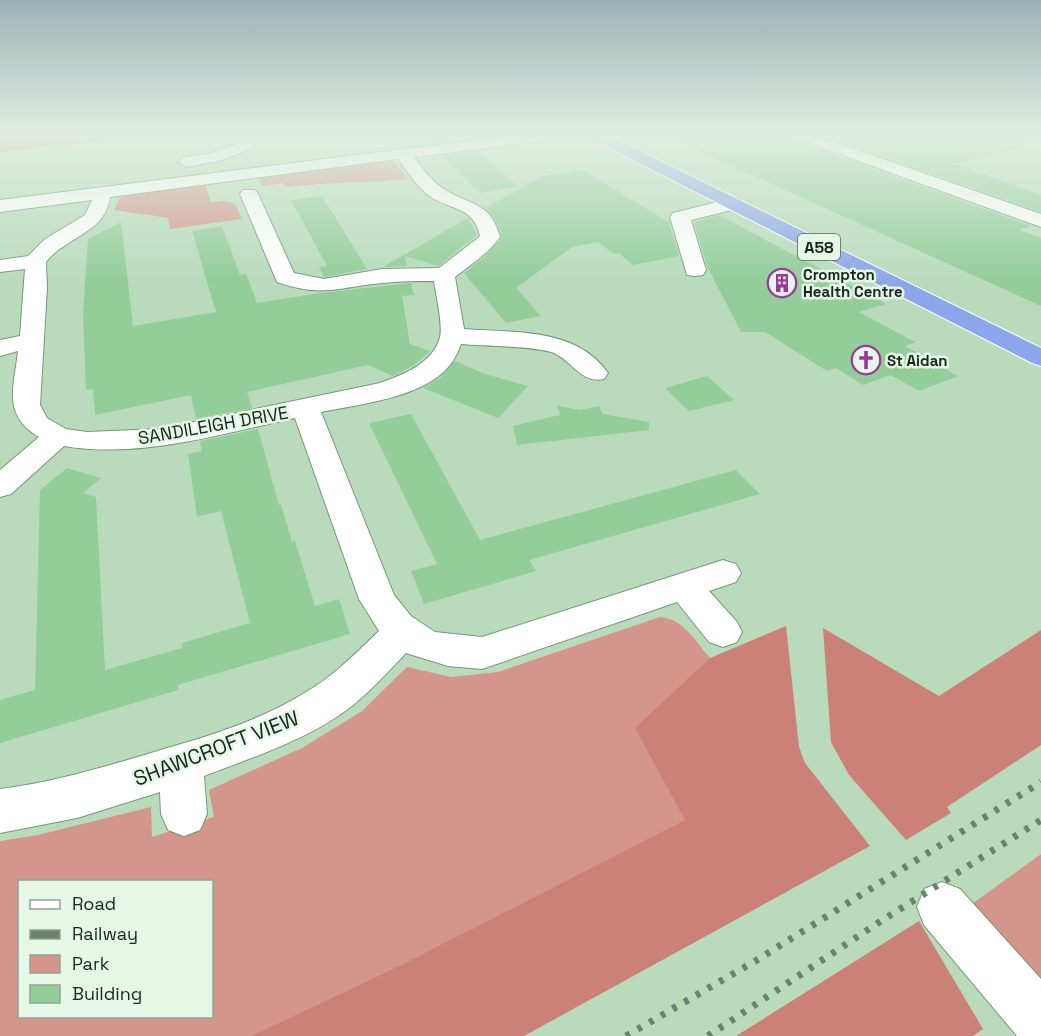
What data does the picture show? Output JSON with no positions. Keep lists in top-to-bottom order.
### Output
{
  "streets": {
    "highway": ["A58"],
    "street": ["SANDILEIGH DRIVE", "SHAWCROFT VIEW"]
  },
  "places": {
    "building": ["Crompton Health Centre"],
    "church": ["St Aidan"]
  },
  "legend": [
    "Road",
    "Railway",
    "Park",
    "Building"
  ]
}
